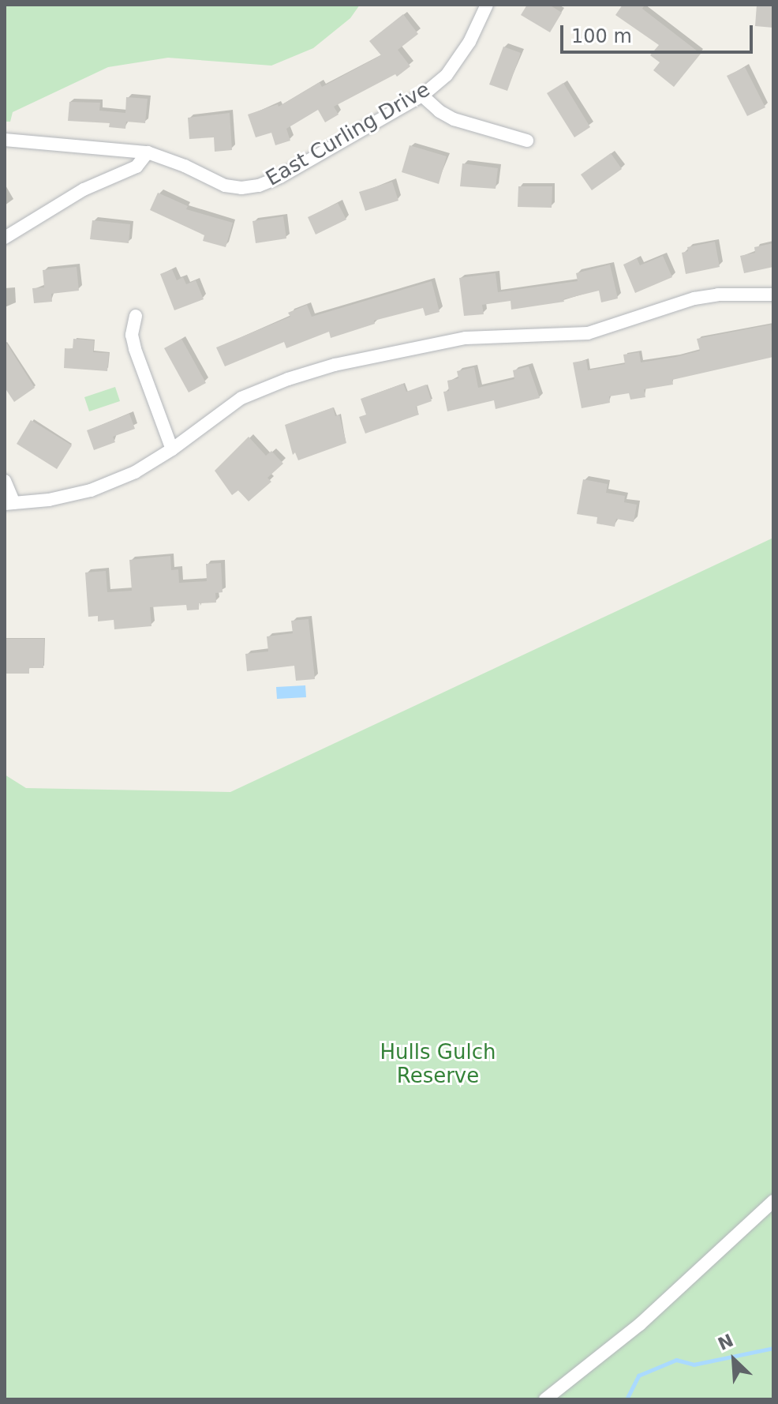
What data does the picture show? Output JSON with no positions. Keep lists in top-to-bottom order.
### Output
{
  "streets": {
    "street": ["East Curling Drive"]
  },
  "parks": ["Hulls Gulch Reserve"],
  "scale_bar": "100 m",
  "north": "top left"
}
